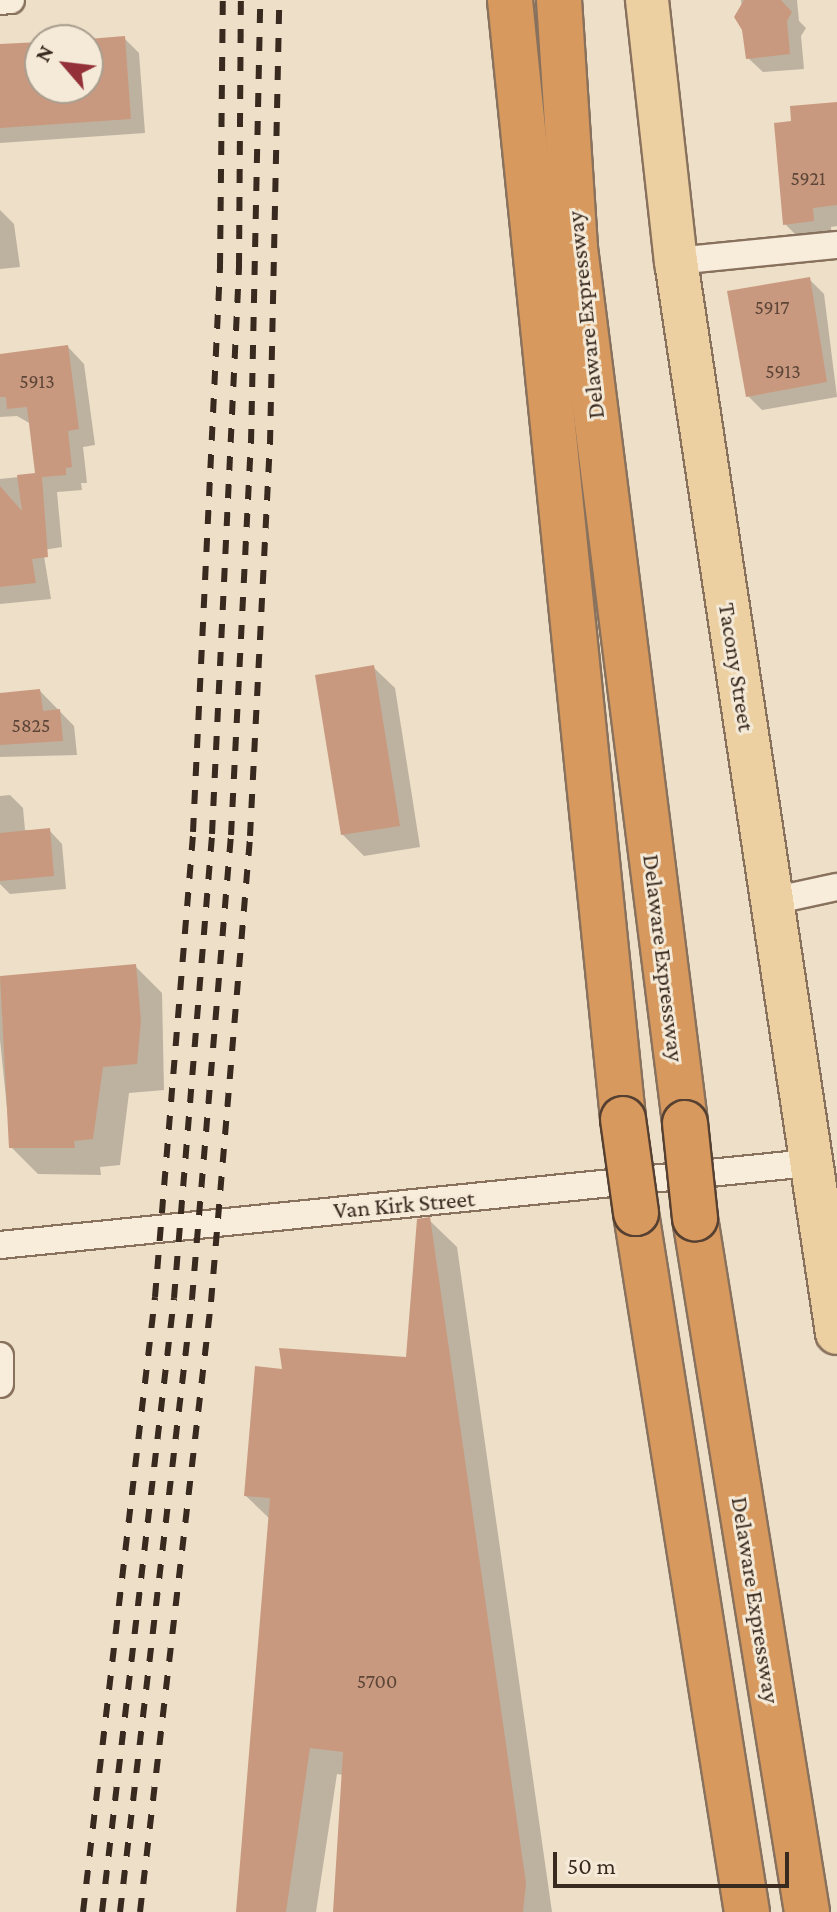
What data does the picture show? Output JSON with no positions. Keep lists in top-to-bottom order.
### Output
{
  "streets": {
    "highway": ["Delaware Expressway"],
    "main road": ["Tacony Street"],
    "street": ["Van Kirk Street"]
  },
  "crossings": [
    ["Tacony Street", "Van Kirk Street"]
  ],
  "house_numbers": [
    "5921",
    "5917",
    "5913",
    "5913",
    "5825",
    "5700"
  ],
  "scale_bar": "50 m",
  "north": "top left"
}
